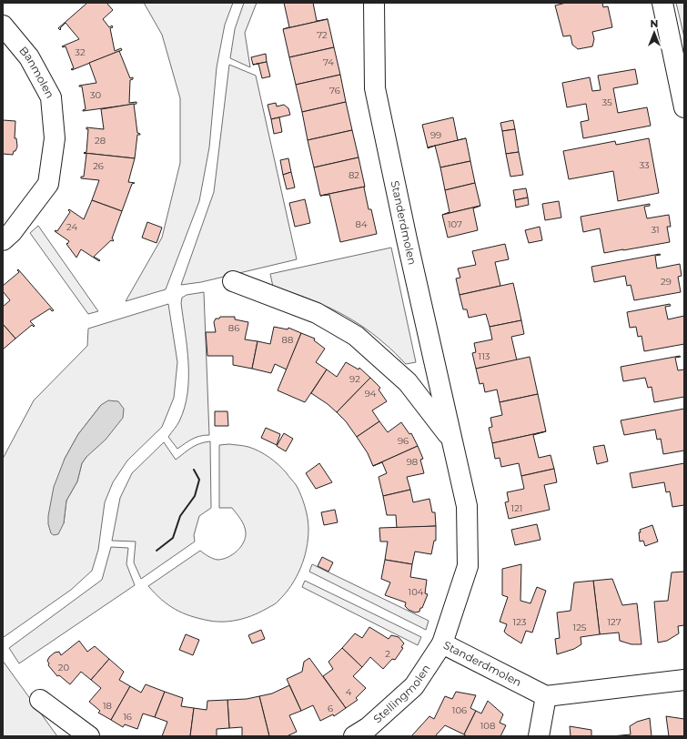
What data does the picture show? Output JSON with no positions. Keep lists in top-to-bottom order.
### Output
{
  "streets": {
    "street": ["Banmolen", "Standerdmolen", "Stellingmolen"]
  },
  "crossings": [
    ["Standerdmolen", "Stellingmolen"]
  ],
  "house_numbers": [
    "72",
    "32",
    "74",
    "76",
    "30",
    "35",
    "99",
    "28",
    "33",
    "26",
    "82",
    "84",
    "107",
    "24",
    "31",
    "29",
    "86",
    "88",
    "113",
    "92",
    "94",
    "96",
    "98",
    "121",
    "104",
    "123",
    "127",
    "125",
    "2",
    "20",
    "4",
    "18",
    "6",
    "106",
    "16",
    "108"
  ],
  "north": "top"
}
